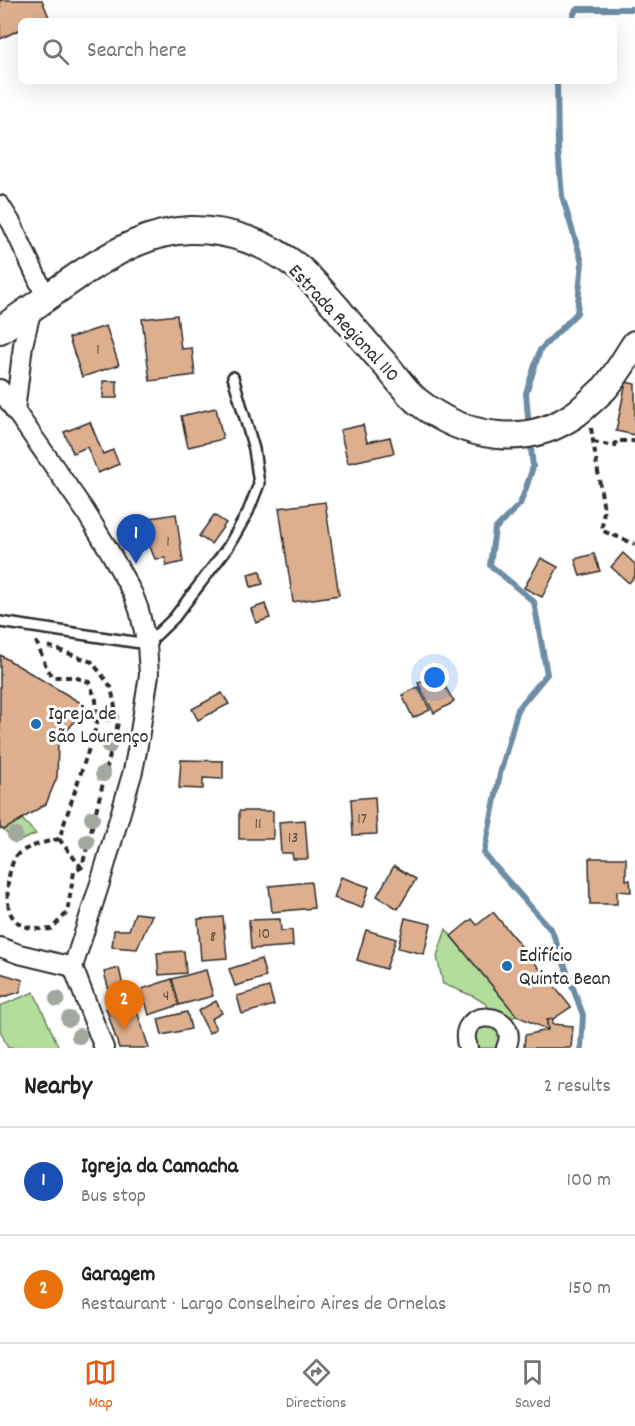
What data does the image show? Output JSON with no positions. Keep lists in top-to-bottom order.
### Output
{
  "streets": {
    "main road": ["Estrada Regional 110"]
  },
  "places": ["Igreja de São Lourenço", "Edifício Quinta Bean"],
  "house_numbers": [
    "1",
    "1",
    "17",
    "11",
    "13",
    "10",
    "8",
    "4"
  ],
  "page": {
    "search": "Search here",
    "pins": ["1", "2"],
    "heading": ["Nearby", "2 results"],
    "list": [
      {
        "mark": "1",
        "name": "Igreja da Camacha",
        "note": "Bus stop",
        "value": "100 m"
      },
      {
        "mark": "2",
        "name": "Garagem",
        "note": "Restaurant · Largo Conselheiro Aires de Ornelas",
        "value": "150 m"
      }
    ],
    "nav": ["Map", "Directions", "Saved"]
  }
}
